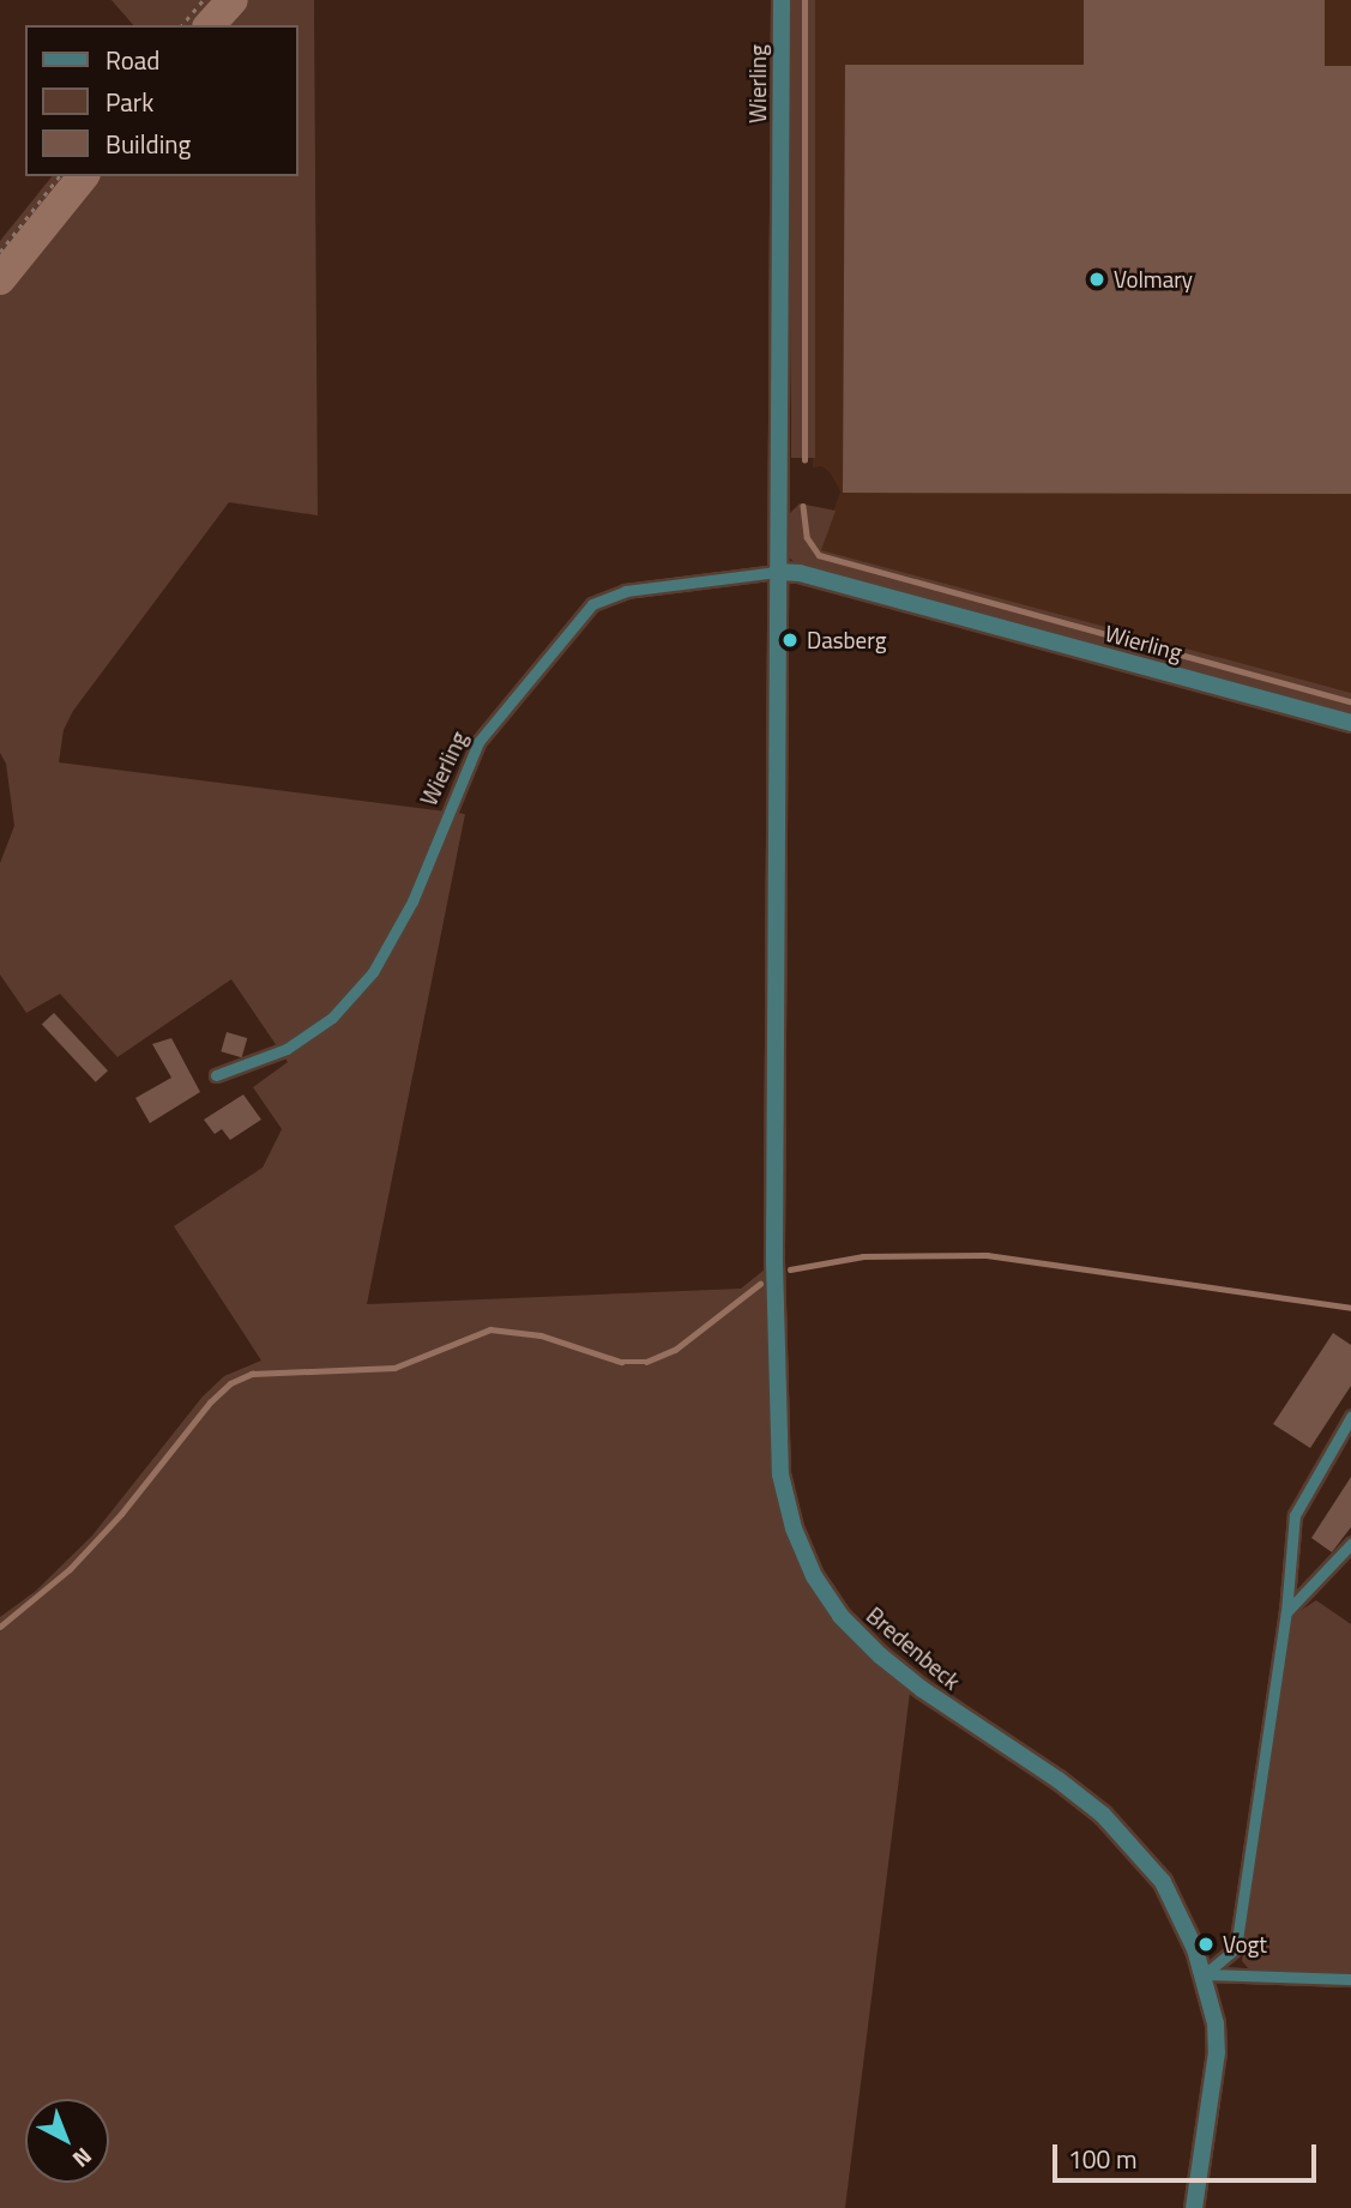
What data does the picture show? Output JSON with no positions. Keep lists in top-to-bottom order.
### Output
{
  "streets": {
    "street": ["Wierling", "Bredenbeck"]
  },
  "crossings": [
    ["Wierling", "Bredenbeck"]
  ],
  "places": ["Volmary", "Dasberg", "Vogt"],
  "legend": ["Road", "Park", "Building"],
  "scale_bar": "100 m",
  "north": "bottom right"
}
